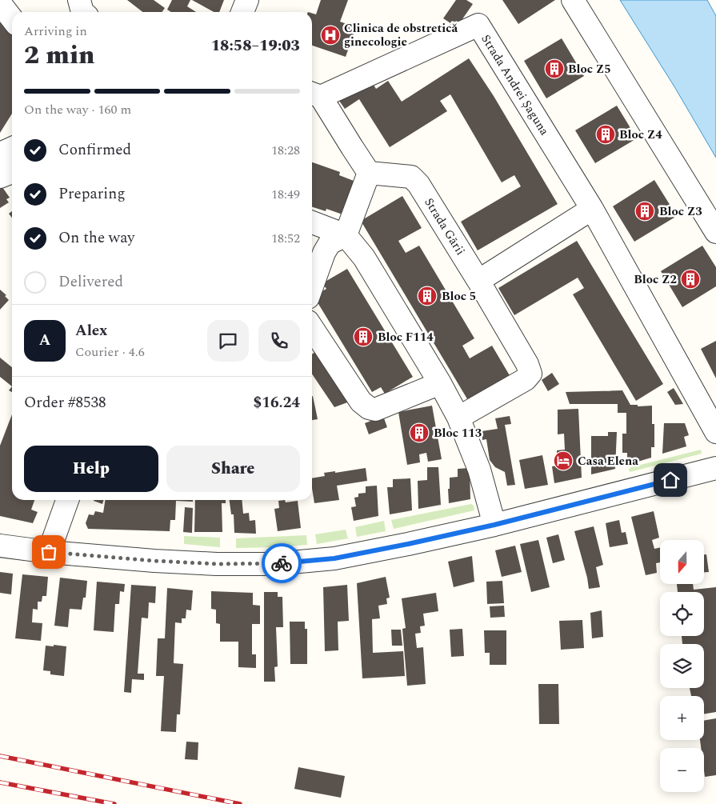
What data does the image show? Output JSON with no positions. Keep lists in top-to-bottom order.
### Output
{
  "streets": {
    "street": ["Strada Andrei Șaguna", "Strada Gării"]
  },
  "places": {
    "hospital": ["Clinica de obstretică ginecologie"],
    "building": [
      "Bloc Z5",
      "Bloc Z4",
      "Bloc Z3",
      "Bloc Z2",
      "Bloc 5",
      "Bloc F114",
      "Bloc 113"
    ],
    "hotel": ["Casa Elena"]
  },
  "north": "bottom",
  "page": {
    "heading": ["2 min", "Arriving in", "18:58–19:03"],
    "panel": [
      "Alex",
      "Courier · 4.6",
      "Order #8538",
      "$16.24"
    ],
    "bar": "On the way · 160 m",
    "list": [
      ["Confirmed", "18:28"],
      ["Preparing", "18:49"],
      ["On the way", "18:52"],
      "Delivered"
    ],
    "round": "A",
    "buttons": ["Help", "Share"],
    "map_buttons": ["+", "−"]
  }
}
